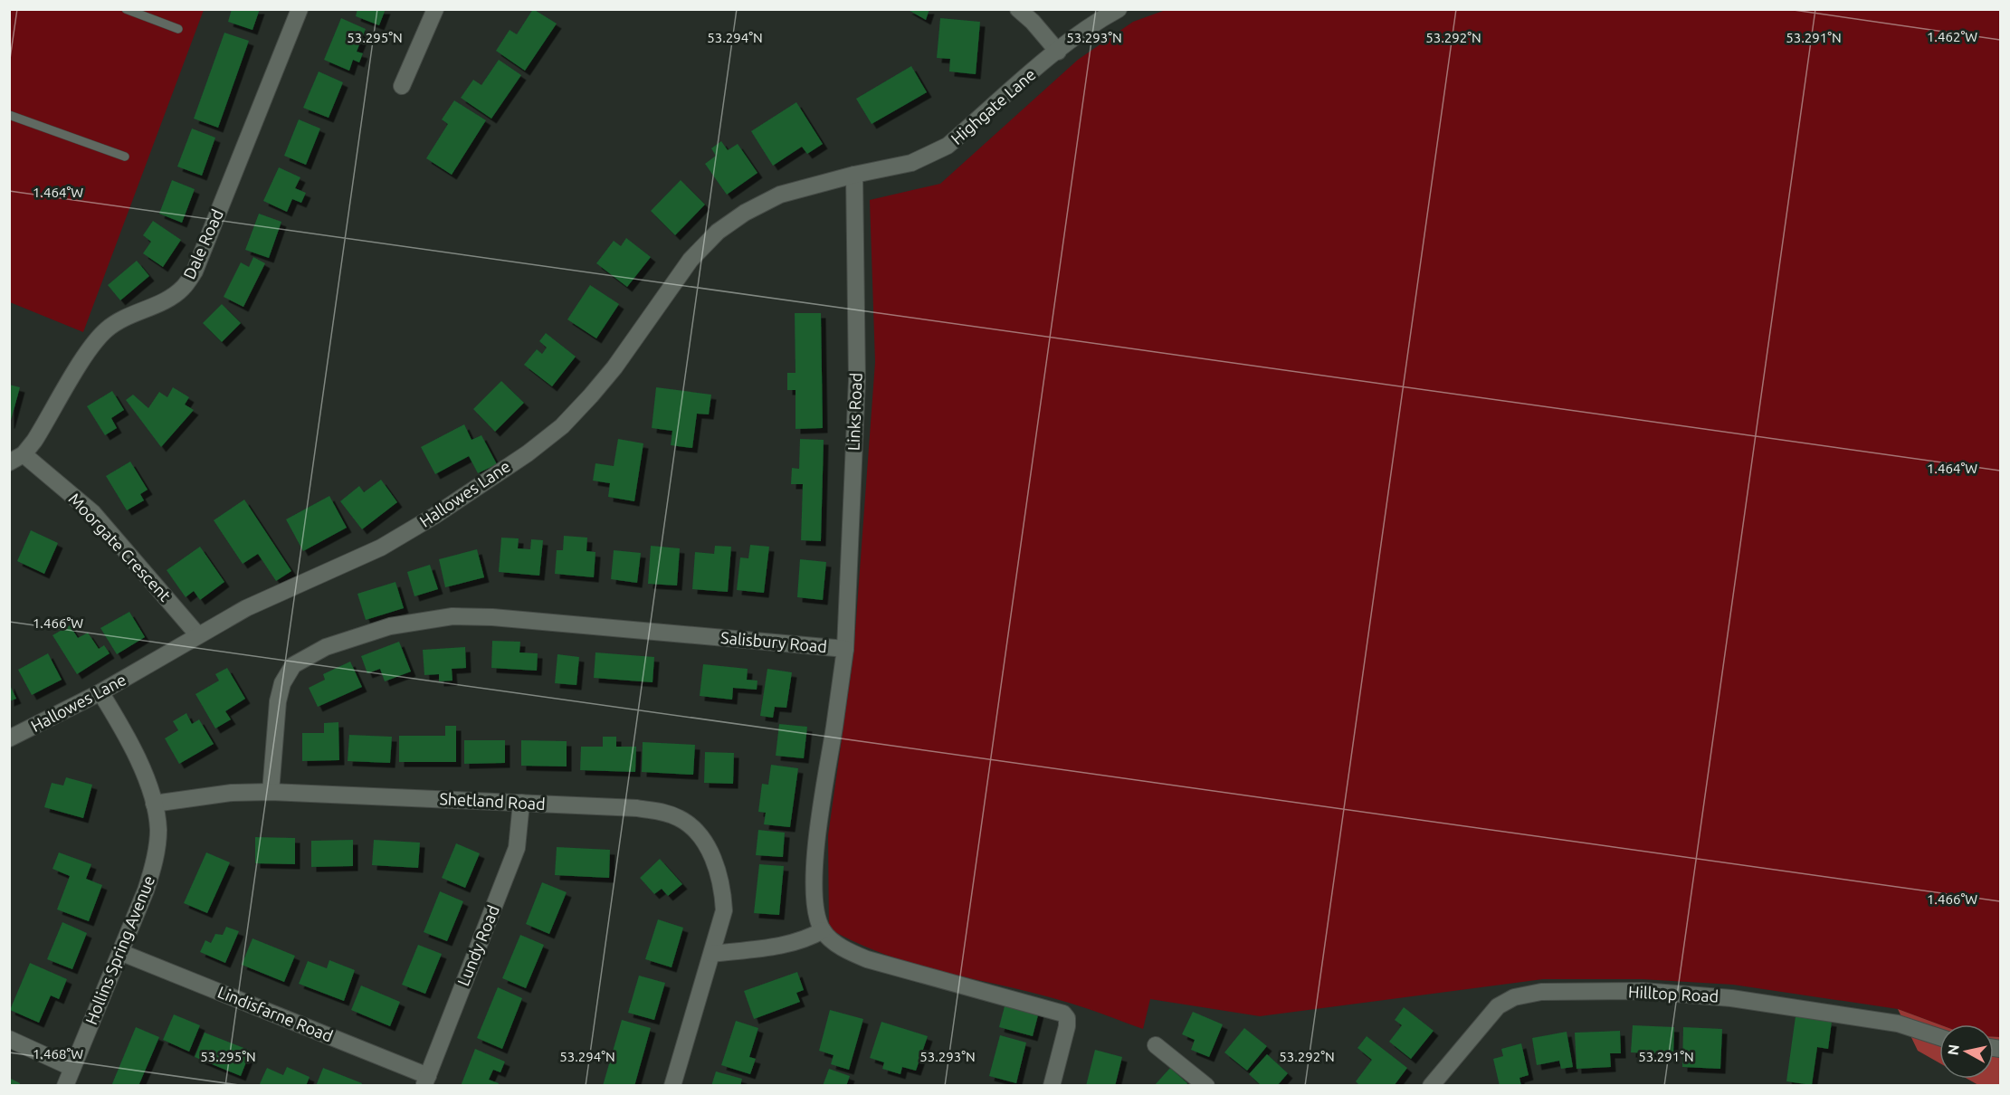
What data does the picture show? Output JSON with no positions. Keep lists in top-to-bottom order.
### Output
{
  "streets": {
    "street": [
      "Highgate Lane",
      "Dale Road",
      "Links Road",
      "Hallowes Lane",
      "Moorgate Crescent",
      "Salisbury Road",
      "Shetland Road",
      "Lundy Road",
      "Hollins Spring Avenue",
      "Hilltop Road",
      "Lindisfarne Road"
    ]
  },
  "crossings": [
    ["Highgate Lane", "Links Road"],
    ["Highgate Lane", "Hallowes Lane"],
    ["Dale Road", "Moorgate Crescent"],
    ["Links Road", "Hallowes Lane"],
    ["Links Road", "Salisbury Road"],
    ["Hallowes Lane", "Moorgate Crescent"],
    ["Hallowes Lane", "Hollins Spring Avenue"],
    ["Salisbury Road", "Shetland Road"],
    ["Shetland Road", "Lundy Road"],
    ["Shetland Road", "Hollins Spring Avenue"],
    ["Lundy Road", "Lindisfarne Road"],
    ["Hollins Spring Avenue", "Lindisfarne Road"]
  ],
  "north": "left",
  "coordinates": [
    "1.462°W",
    "53.295°N",
    "53.294°N",
    "53.293°N",
    "53.292°N",
    "53.291°N",
    "1.464°W",
    "1.466°W",
    "1.468°W"
  ]
}
